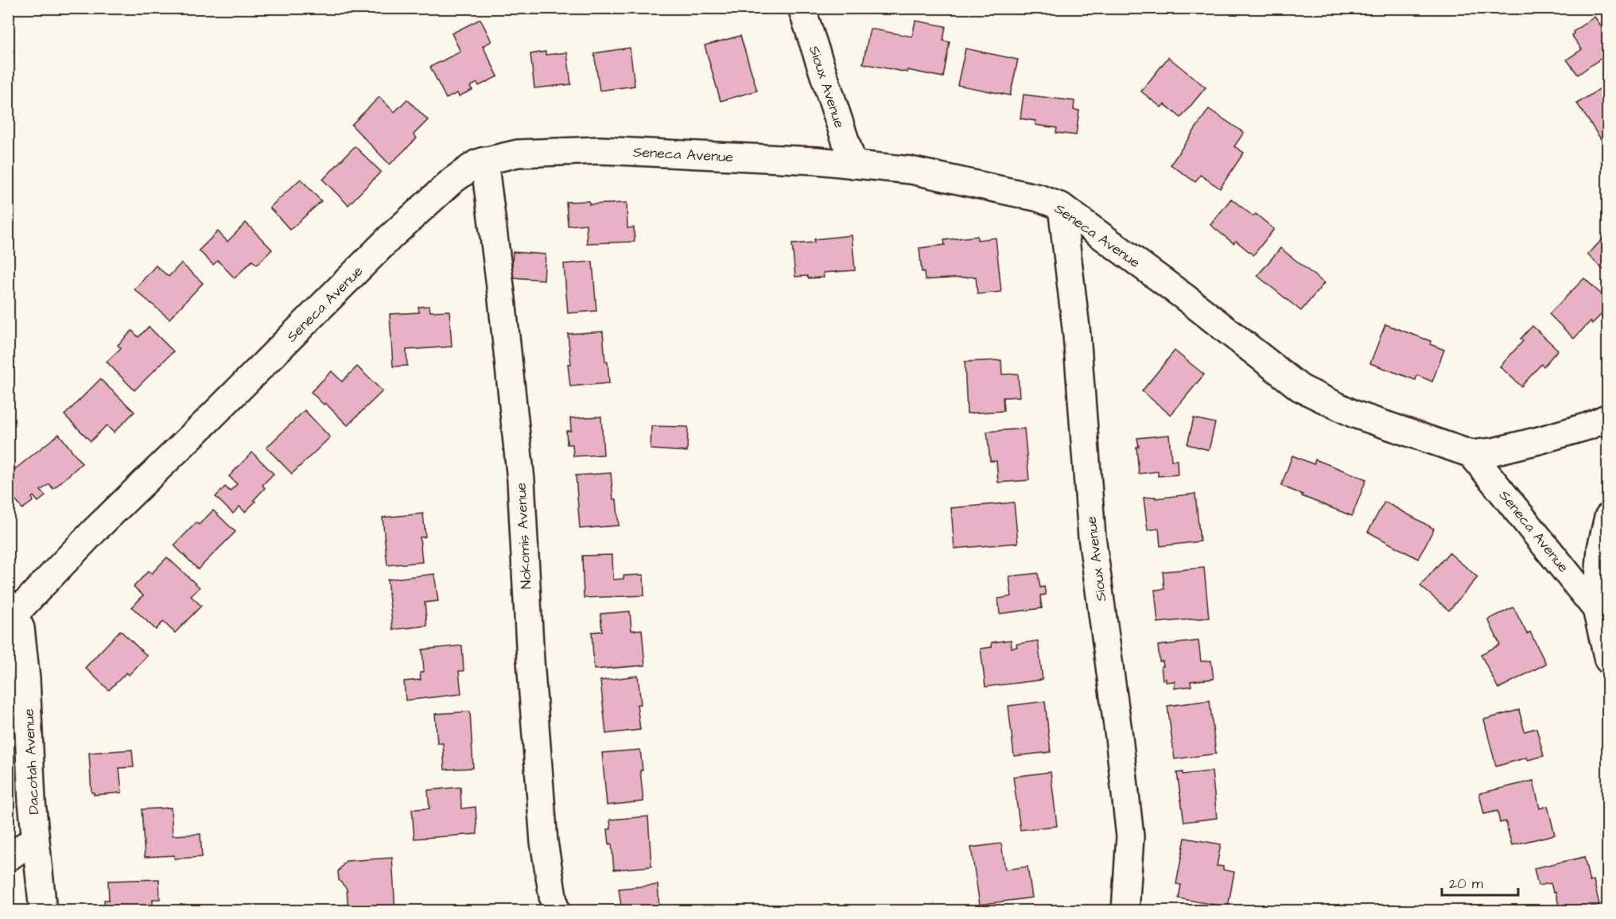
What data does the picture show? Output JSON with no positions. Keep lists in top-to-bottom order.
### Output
{
  "streets": {
    "street": [
      "Sioux Avenue",
      "Seneca Avenue",
      "Nokomis Avenue",
      "Dacotah Avenue"
    ]
  },
  "crossings": [
    ["Sioux Avenue", "Seneca Avenue"],
    ["Seneca Avenue", "Nokomis Avenue"],
    ["Seneca Avenue", "Dacotah Avenue"]
  ],
  "scale_bar": "20 m"
}
